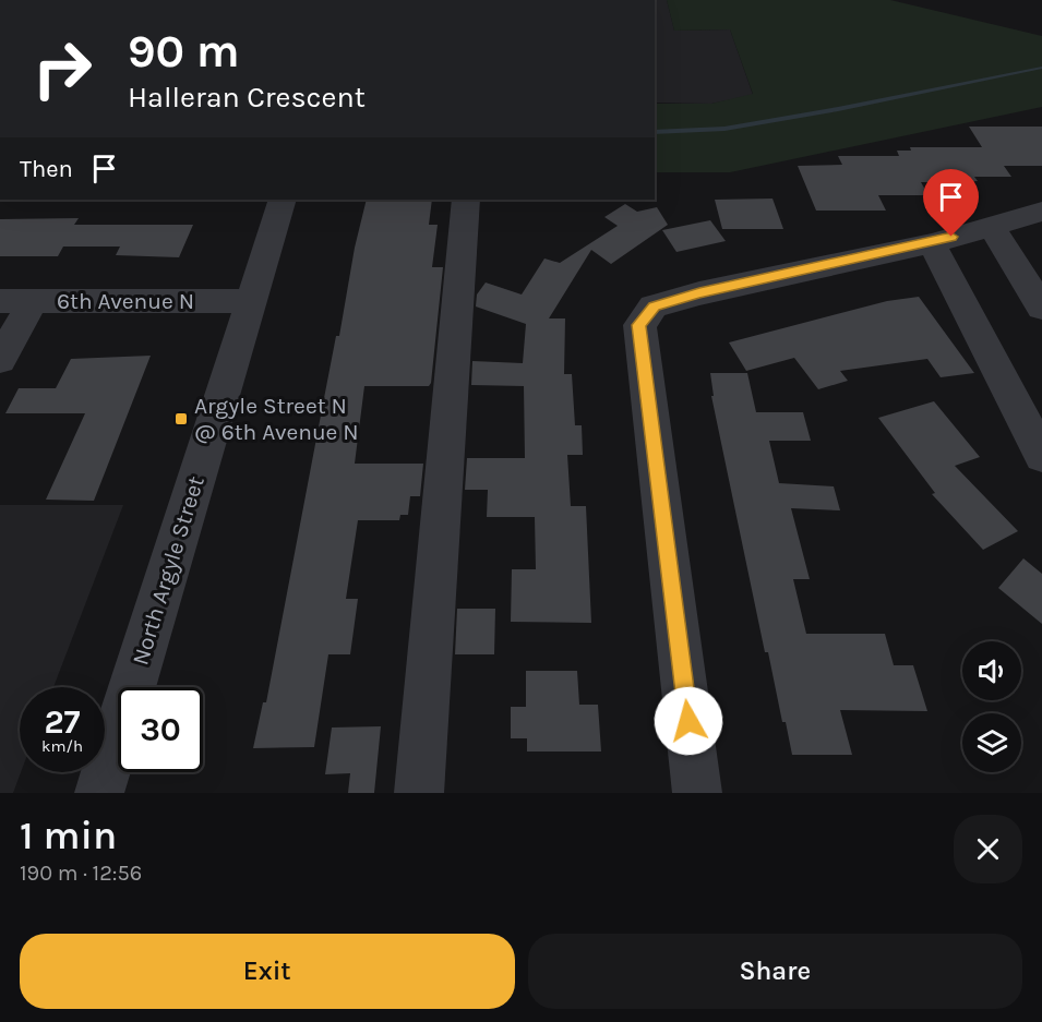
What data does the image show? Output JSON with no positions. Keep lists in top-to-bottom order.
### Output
{
  "streets": {
    "street": ["6th Avenue N", "North Argyle Street"]
  },
  "crossings": [
    ["6th Avenue N", "North Argyle Street"]
  ],
  "places": {
    "transit": ["Argyle Street N @ 6th Avenue N"]
  },
  "page": {
    "turn": ["90 m", "Halleran Crescent"],
    "then": "Then",
    "speed": "27 km/h",
    "limit": "30",
    "heading": ["1 min", "190 m · 12:56"],
    "buttons": ["Exit", "Share"]
  }
}
